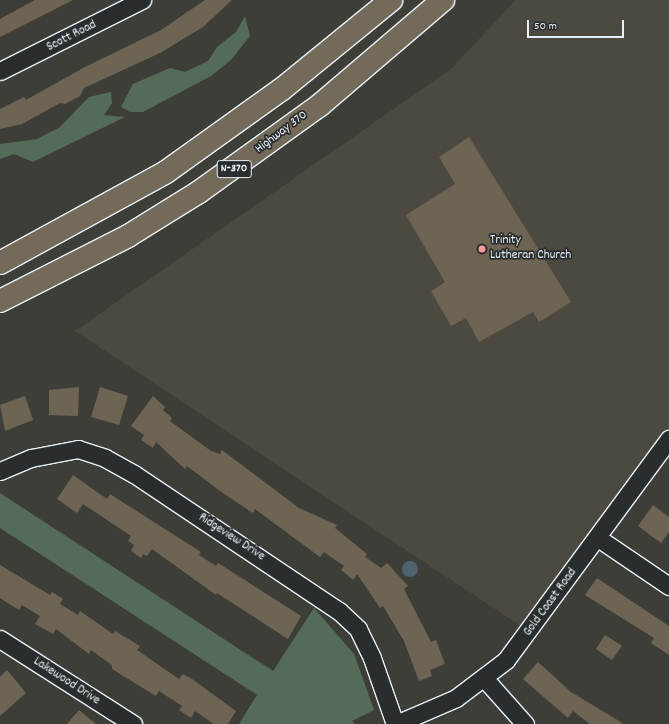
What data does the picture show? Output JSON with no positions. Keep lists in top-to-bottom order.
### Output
{
  "streets": {
    "highway": ["Highway 370", "N-370"],
    "street": [
      "Scott Road",
      "Ridgeview Drive",
      "Gold Coast Road",
      "Lakewood Drive"
    ]
  },
  "crossings": [
    ["Ridgeview Drive", "Gold Coast Road"]
  ],
  "places": ["Trinity Lutheran Church"],
  "scale_bar": "50 m"
}
